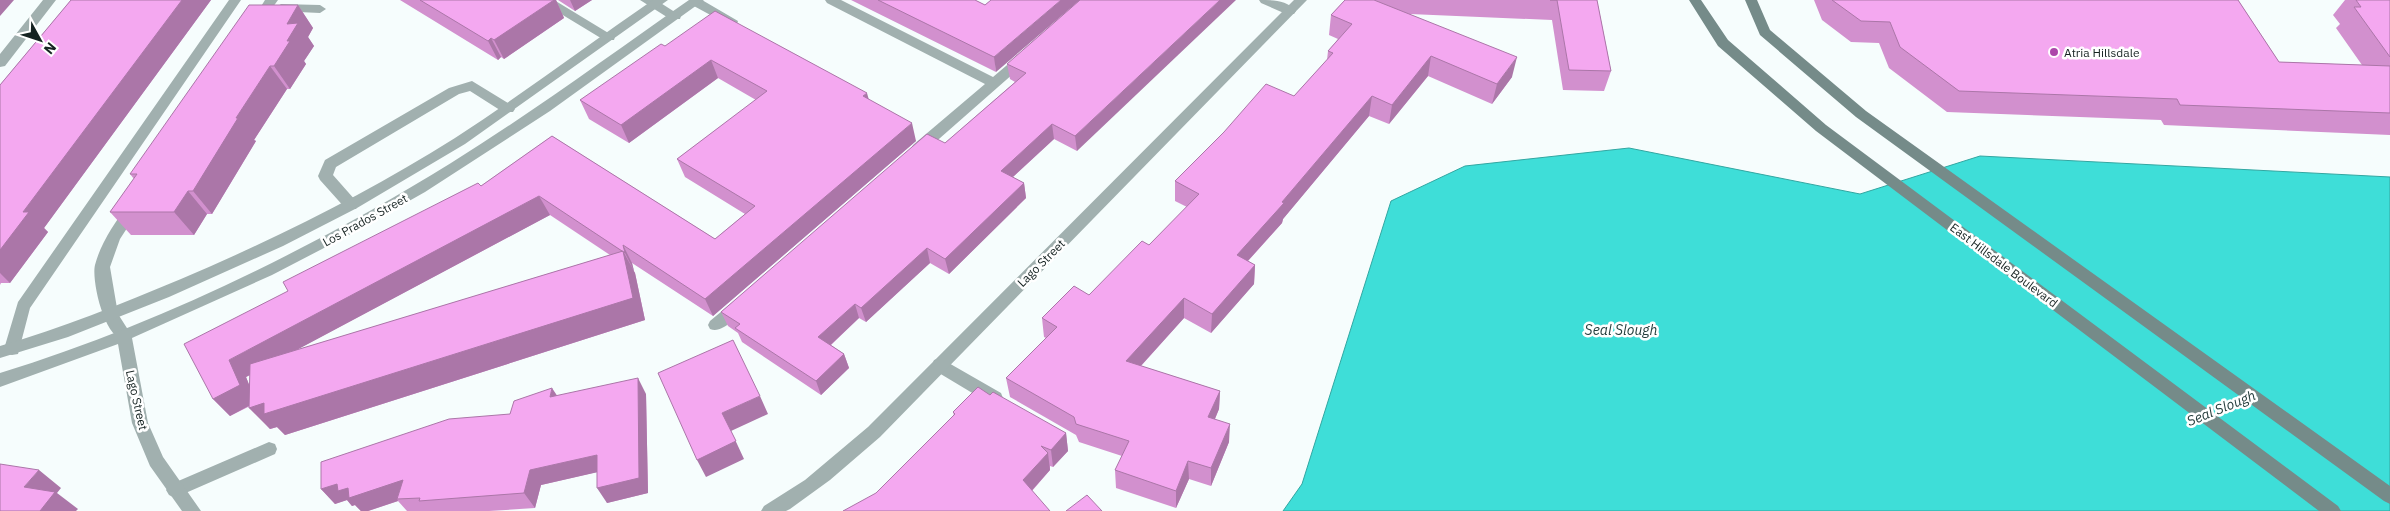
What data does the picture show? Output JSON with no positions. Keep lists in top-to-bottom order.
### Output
{
  "streets": {
    "main road": ["East Hillsdale Boulevard"],
    "street": ["Los Prados Street", "Lago Street"]
  },
  "crossings": [
    ["Los Prados Street", "Lago Street"]
  ],
  "water": ["Seal Slough"],
  "places": ["Atria Hillsdale"],
  "north": "bottom right"
}
